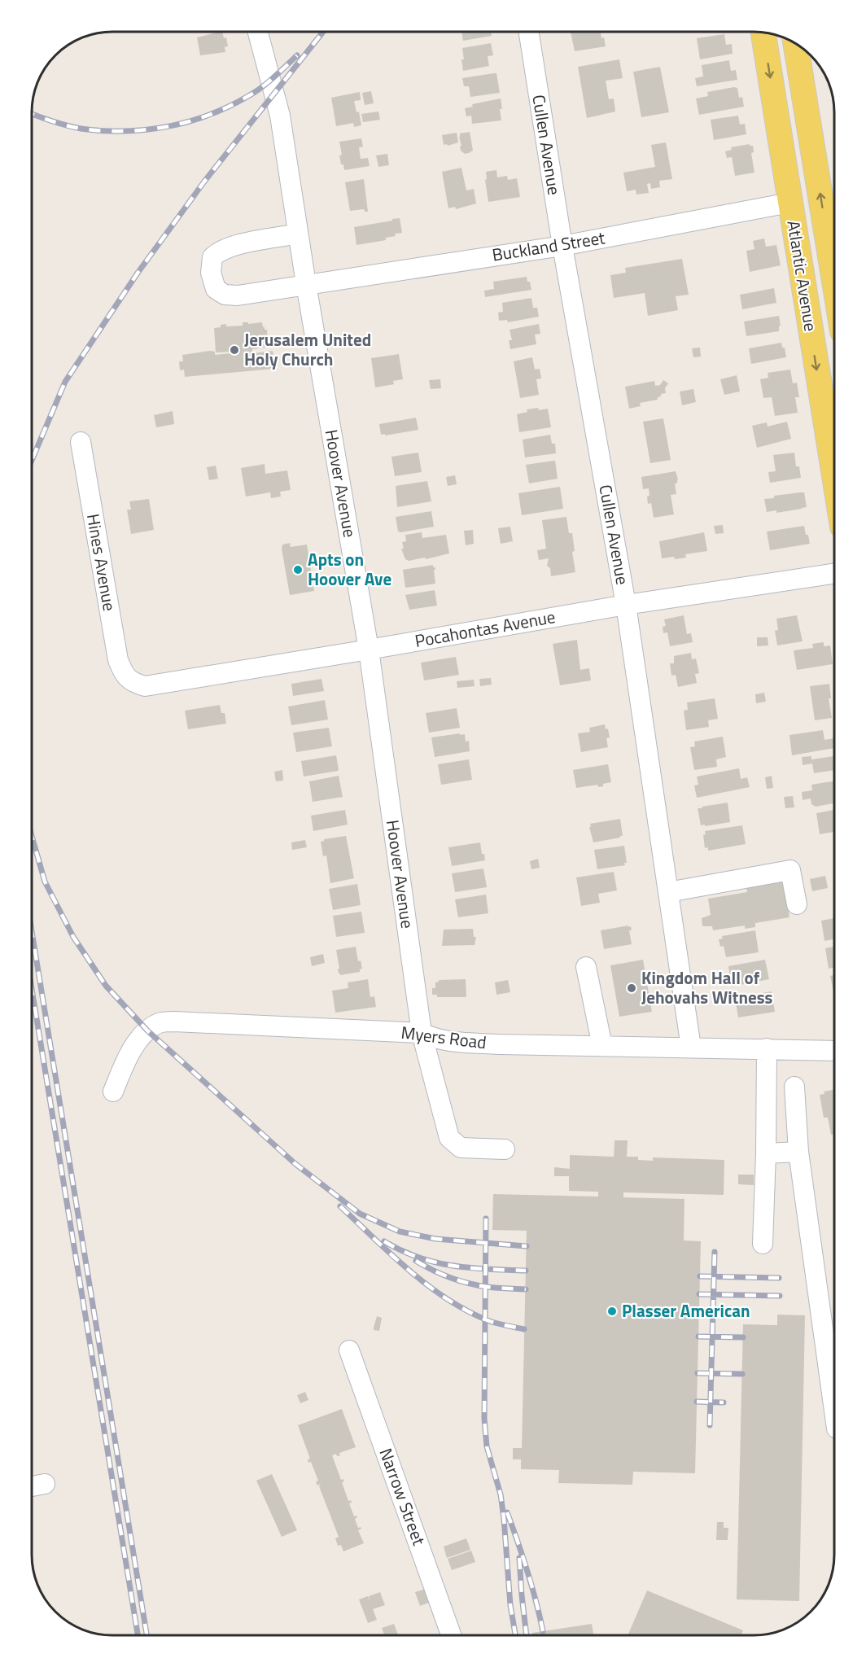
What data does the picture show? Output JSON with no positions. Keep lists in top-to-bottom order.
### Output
{
  "streets": {
    "main road": ["Atlantic Avenue"],
    "street": [
      "Cullen Avenue",
      "Buckland Street",
      "Hoover Avenue",
      "Hines Avenue",
      "Pocahontas Avenue",
      "Myers Road",
      "Narrow Street"
    ]
  },
  "crossings": [
    ["Cullen Avenue", "Buckland Street"],
    ["Cullen Avenue", "Pocahontas Avenue"],
    ["Cullen Avenue", "Myers Road"],
    ["Buckland Street", "Atlantic Avenue"],
    ["Buckland Street", "Hoover Avenue"],
    ["Hoover Avenue", "Pocahontas Avenue"],
    ["Hoover Avenue", "Myers Road"],
    ["Hines Avenue", "Pocahontas Avenue"]
  ],
  "places": [
    "Jerusalem United Holy Church",
    "Apts on Hoover Ave",
    "Kingdom Hall of Jehovahs Witness",
    "Plasser American"
  ]
}
